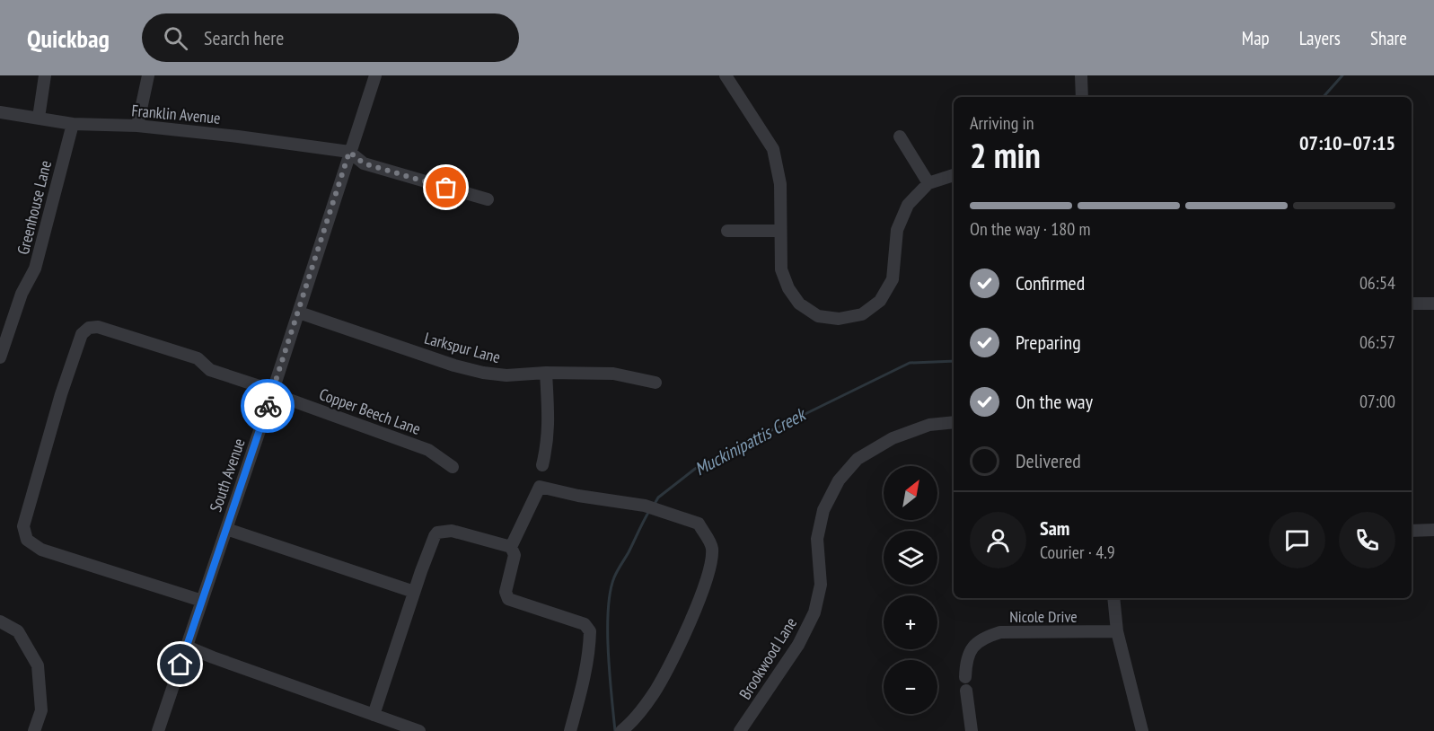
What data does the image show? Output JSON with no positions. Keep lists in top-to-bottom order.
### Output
{
  "streets": {
    "street": [
      "Franklin Avenue",
      "Greenhouse Lane",
      "Larkspur Lane",
      "Copper Beech Lane",
      "South Avenue",
      "Nicole Drive",
      "Brookwood Lane"
    ]
  },
  "crossings": [
    ["Franklin Avenue", "Greenhouse Lane"],
    ["Franklin Avenue", "South Avenue"],
    ["Larkspur Lane", "South Avenue"],
    ["Copper Beech Lane", "South Avenue"]
  ],
  "water": ["Muckinipattis Creek"],
  "north": "top right",
  "page": {
    "header": "Quickbag",
    "search": "Search here",
    "nav": ["Map", "Layers", "Share"],
    "heading": ["2 min", "Arriving in", "07:10–07:15"],
    "panel": ["Sam", "Courier · 4.9"],
    "bar": "On the way · 180 m",
    "list": [
      ["Confirmed", "06:54"],
      ["Preparing", "06:57"],
      ["On the way", "07:00"],
      "Delivered"
    ],
    "map_buttons": ["+", "−"]
  }
}
